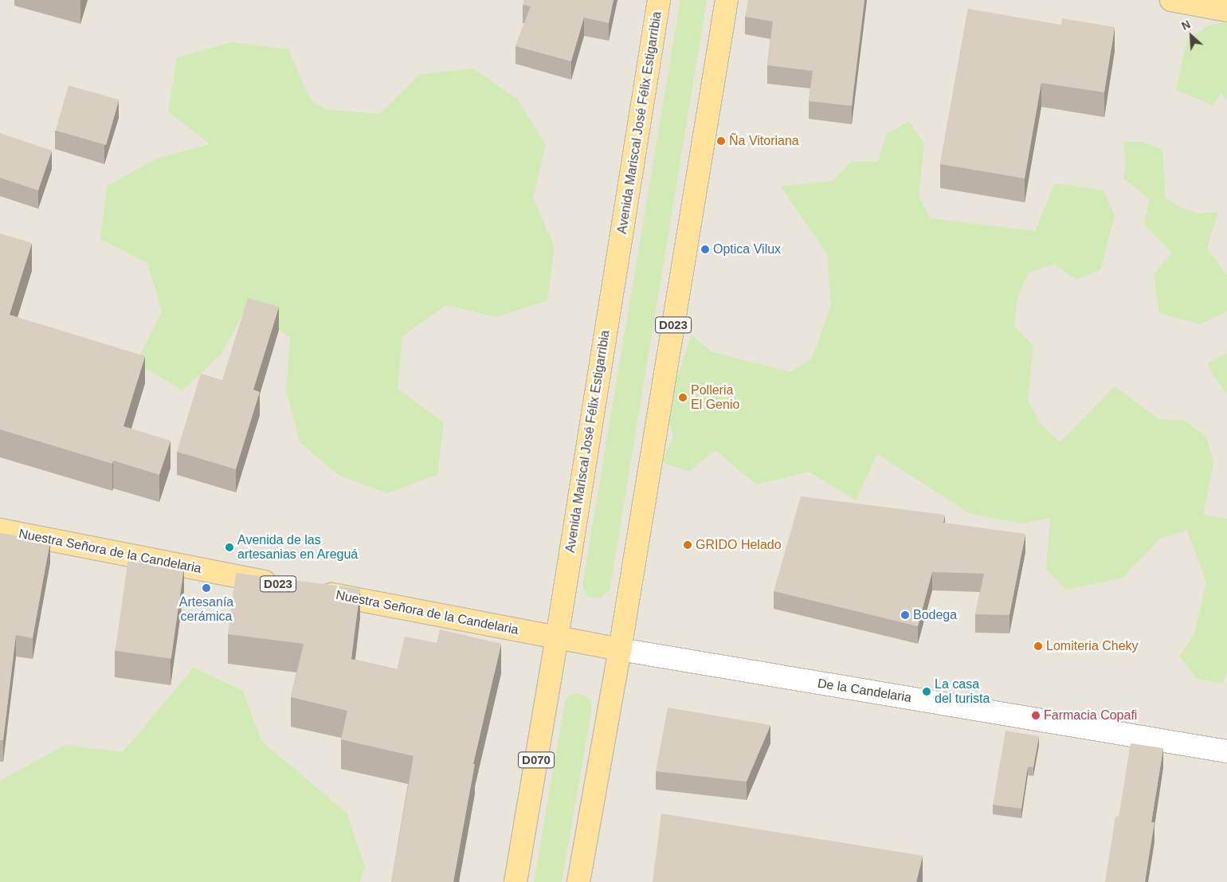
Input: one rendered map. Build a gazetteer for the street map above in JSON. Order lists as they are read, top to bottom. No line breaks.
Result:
{"streets":{"main road":["Avenida Mariscal José Félix Estigarribia","D023","Nuestra Señora de la Candelaria","D070"],"street":["De la Candelaria"]},"crossings":[["Avenida Mariscal José Félix Estigarribia","Nuestra Señora de la Candelaria"],["D023","Nuestra Señora de la Candelaria"],["D023","De la Candelaria"],["Nuestra Señora de la Candelaria","De la Candelaria"]],"places":["Ña Vitoriana","Optica Vilux","Polleria El Genio","GRIDO Helado","Avenida de las artesanias en Areguá","Artesanía cerámica","Bodega","Lomiteria Cheky","La casa del turista","Farmacia Copafi"],"north":"top left"}
